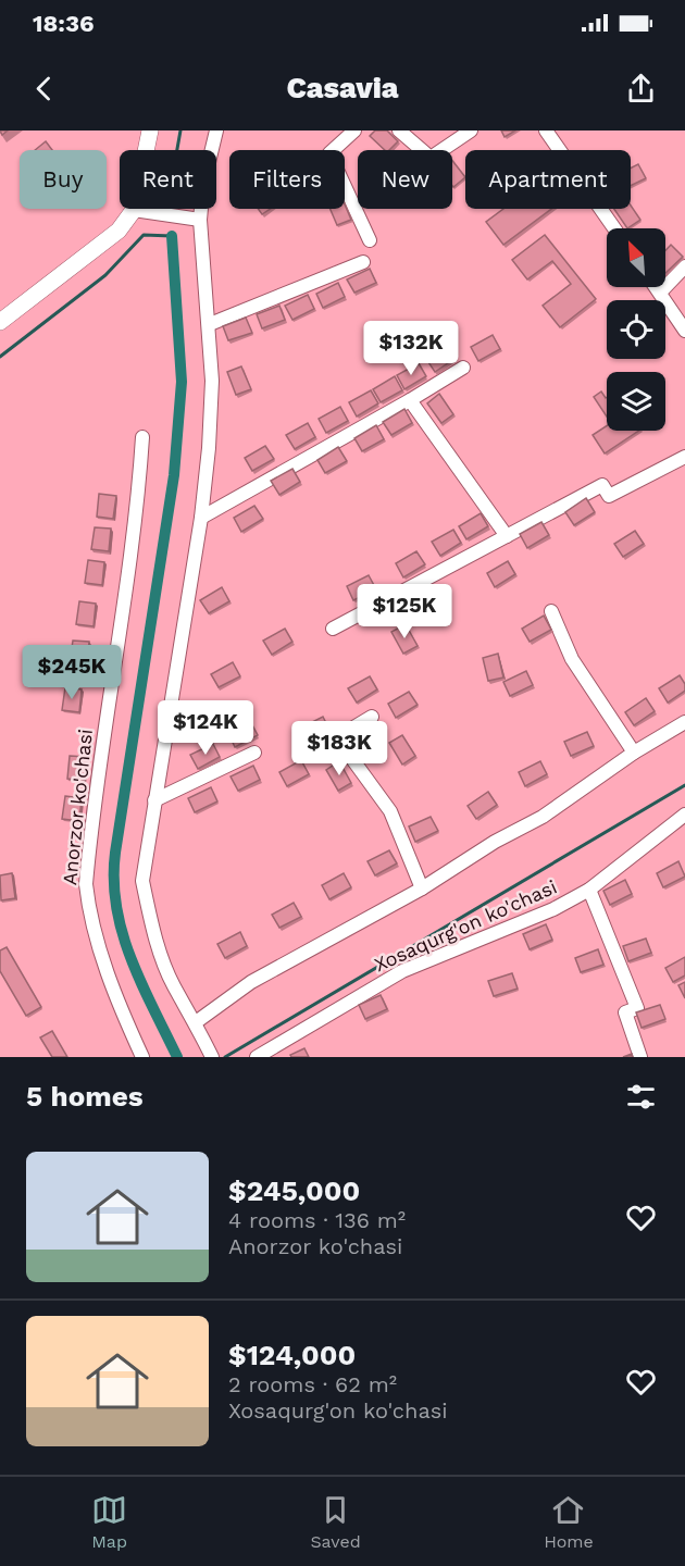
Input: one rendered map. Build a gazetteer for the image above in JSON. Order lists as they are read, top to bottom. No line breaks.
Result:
{"streets":{"street":["Anorzor ko'chasi","Xosaqurg'on ko'chasi"]},"north":"top left","page":{"status":"18:36","header":"Casavia","chip":["Buy","Rent","Filters","New","Apartment"],"price":["$132K","$125K","$245K","$124K","$183K"],"heading":"5 homes","list":[{"name":"$245,000","note":"4 rooms · 136 m² · Anorzor ko'chasi"},{"name":"$124,000","note":"2 rooms · 62 m² · Xosaqurg'on ko'chasi"}],"tabs":["Map","Saved","Home"]}}
